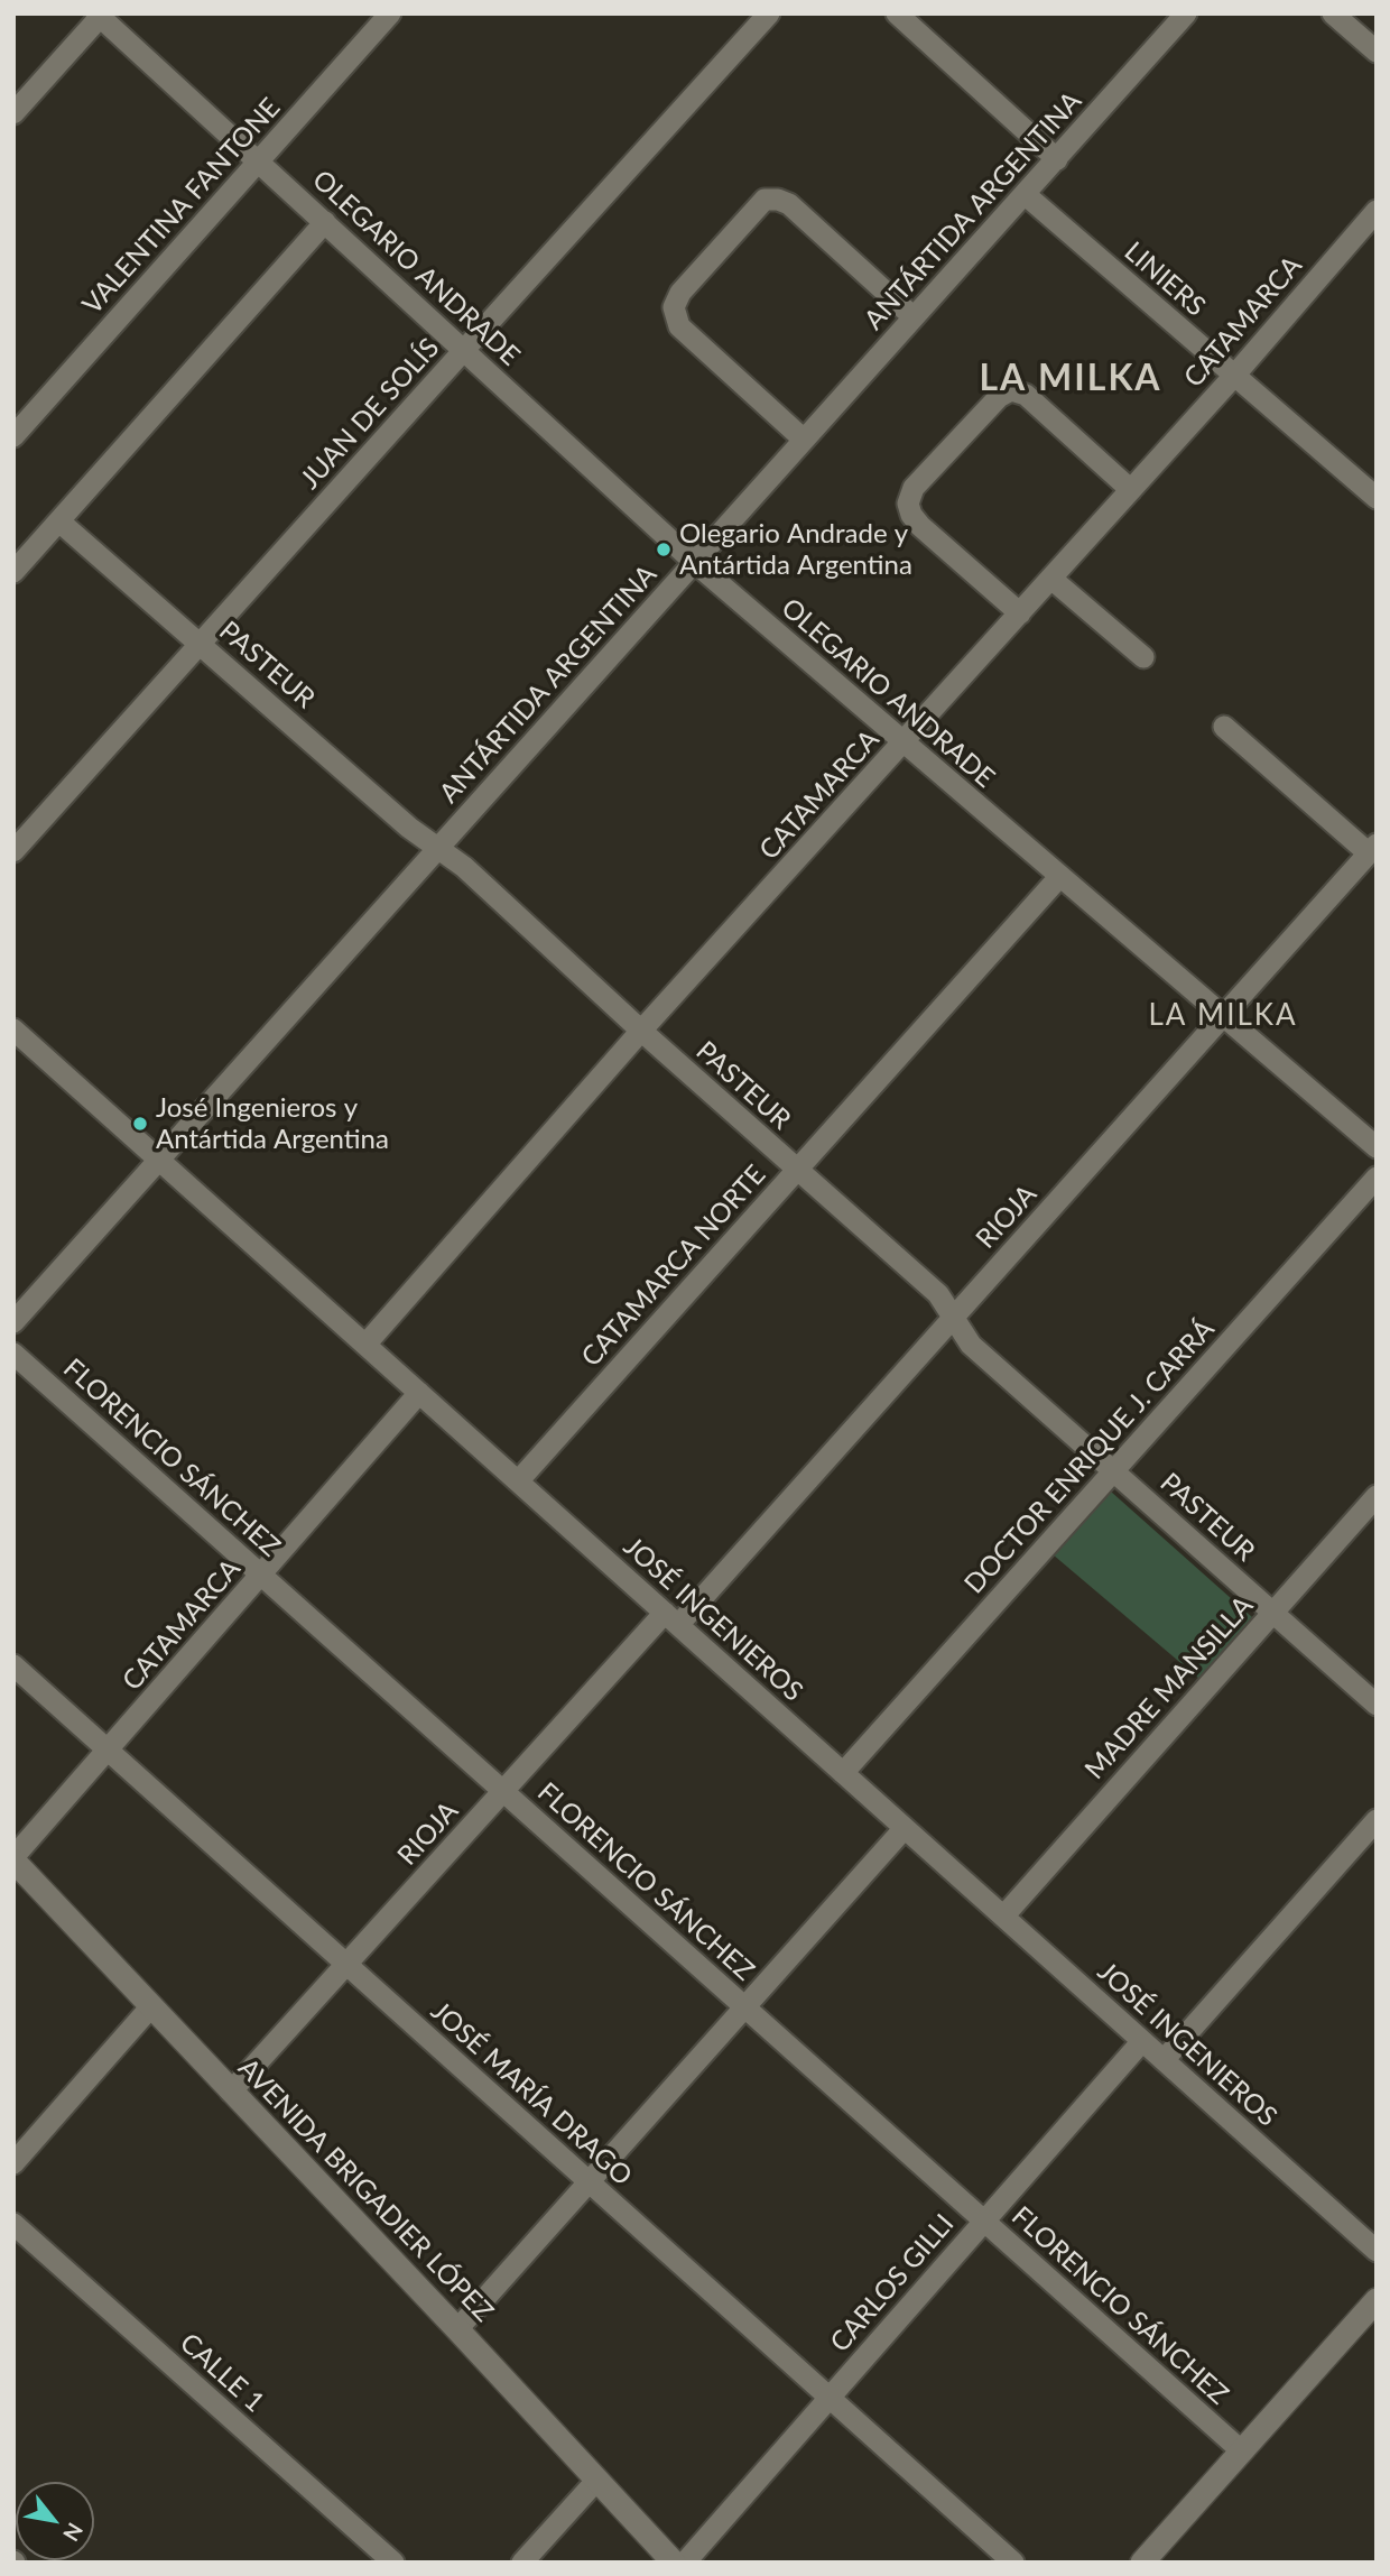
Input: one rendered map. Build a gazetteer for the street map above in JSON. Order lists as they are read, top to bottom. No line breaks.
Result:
{"streets":{"street":["VALENTINA FANTONE","ANTÁRTIDA ARGENTINA","OLEGARIO ANDRADE","LINIERS","CATAMARCA","JUAN DE SOLÍS","PASTEUR","RIOJA","CATAMARCA NORTE","DOCTOR ENRIQUE J. CARRÁ","FLORENCIO SÁNCHEZ","JOSÉ INGENIEROS","MADRE MANSILLA","JOSÉ MARÍA DRAGO","AVENIDA BRIGADIER LÓPEZ","CARLOS GILLI","CALLE 1"]},"crossings":[["VALENTINA FANTONE","OLEGARIO ANDRADE"],["ANTÁRTIDA ARGENTINA","OLEGARIO ANDRADE"],["ANTÁRTIDA ARGENTINA","LINIERS"],["ANTÁRTIDA ARGENTINA","PASTEUR"],["ANTÁRTIDA ARGENTINA","JOSÉ INGENIEROS"],["OLEGARIO ANDRADE","CATAMARCA"],["OLEGARIO ANDRADE","JUAN DE SOLÍS"],["OLEGARIO ANDRADE","RIOJA"],["OLEGARIO ANDRADE","CATAMARCA NORTE"],["LINIERS","CATAMARCA"],["CATAMARCA","PASTEUR"],["CATAMARCA","FLORENCIO SÁNCHEZ"],["CATAMARCA","JOSÉ INGENIEROS"],["CATAMARCA","JOSÉ MARÍA DRAGO"],["CATAMARCA","AVENIDA BRIGADIER LÓPEZ"],["JUAN DE SOLÍS","PASTEUR"],["PASTEUR","RIOJA"],["PASTEUR","CATAMARCA NORTE"],["PASTEUR","DOCTOR ENRIQUE J. CARRÁ"],["PASTEUR","MADRE MANSILLA"],["RIOJA","FLORENCIO SÁNCHEZ"],["RIOJA","JOSÉ INGENIEROS"],["RIOJA","JOSÉ MARÍA DRAGO"],["RIOJA","AVENIDA BRIGADIER LÓPEZ"],["CATAMARCA NORTE","JOSÉ INGENIEROS"],["DOCTOR ENRIQUE J. CARRÁ","JOSÉ INGENIEROS"],["FLORENCIO SÁNCHEZ","CARLOS GILLI"],["JOSÉ INGENIEROS","MADRE MANSILLA"],["JOSÉ INGENIEROS","CARLOS GILLI"],["JOSÉ MARÍA DRAGO","CARLOS GILLI"]],"districts":["LA MILKA","LA MILKA"],"places":["Olegario Andrade y Antártida Argentina","José Ingenieros y Antártida Argentina"],"north":"bottom right"}
